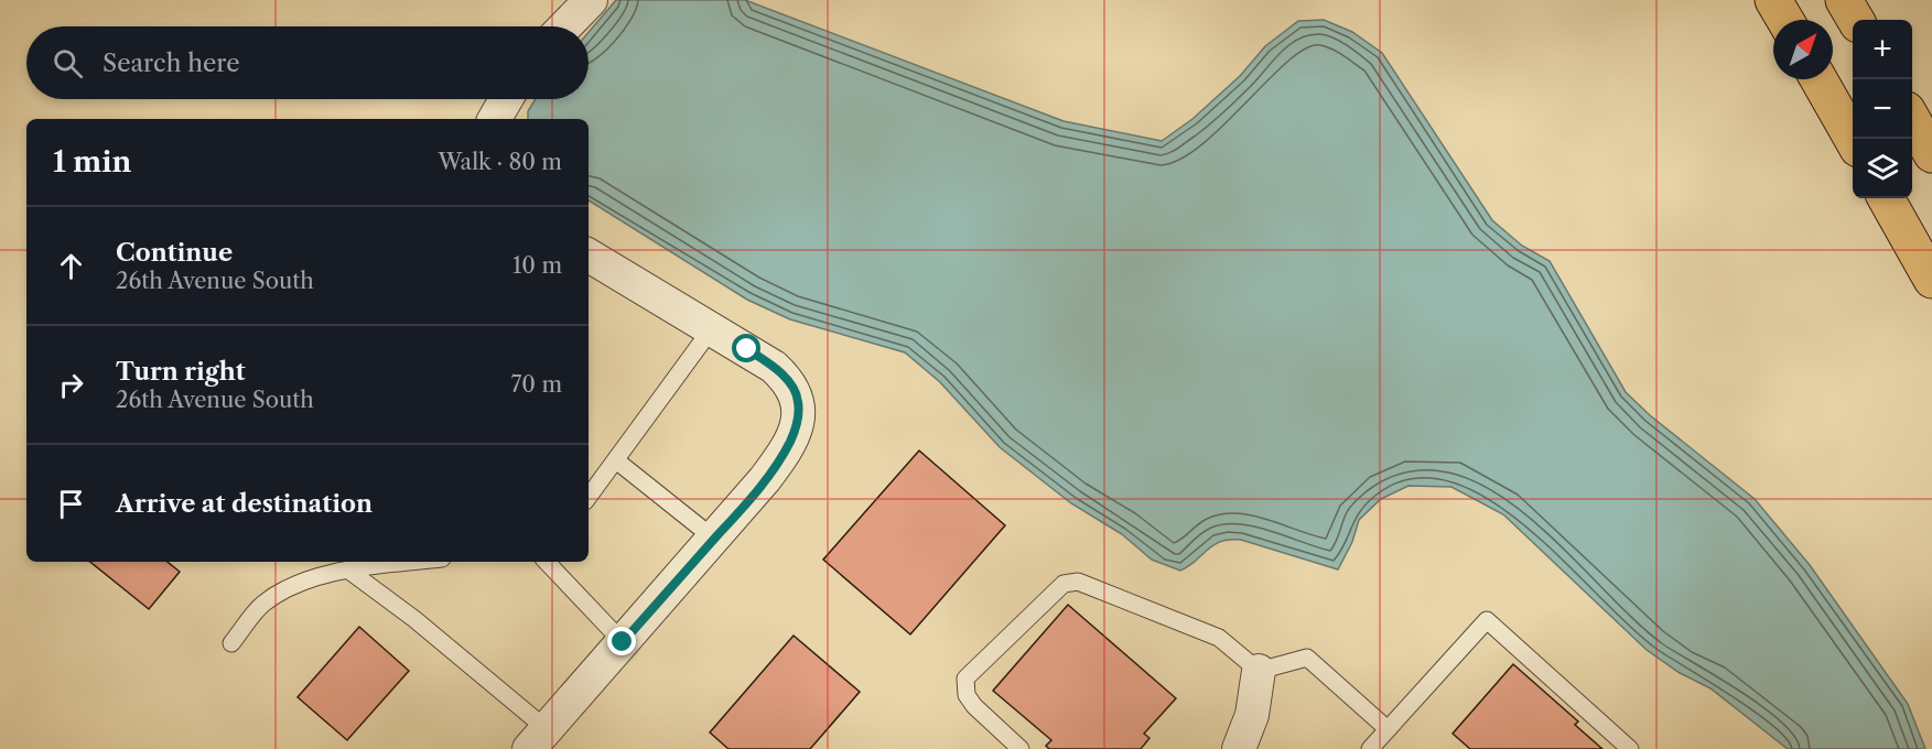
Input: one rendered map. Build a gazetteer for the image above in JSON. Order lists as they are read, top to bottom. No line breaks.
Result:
{"north":"top right","page":{"map_buttons":["+","−"],"search":"Search here","heading":["1 min","Walk · 80 m"],"list":[["Continue","26th Avenue South","10 m"],["Turn right","26th Avenue South","70 m"],"Arrive at destination"]}}
